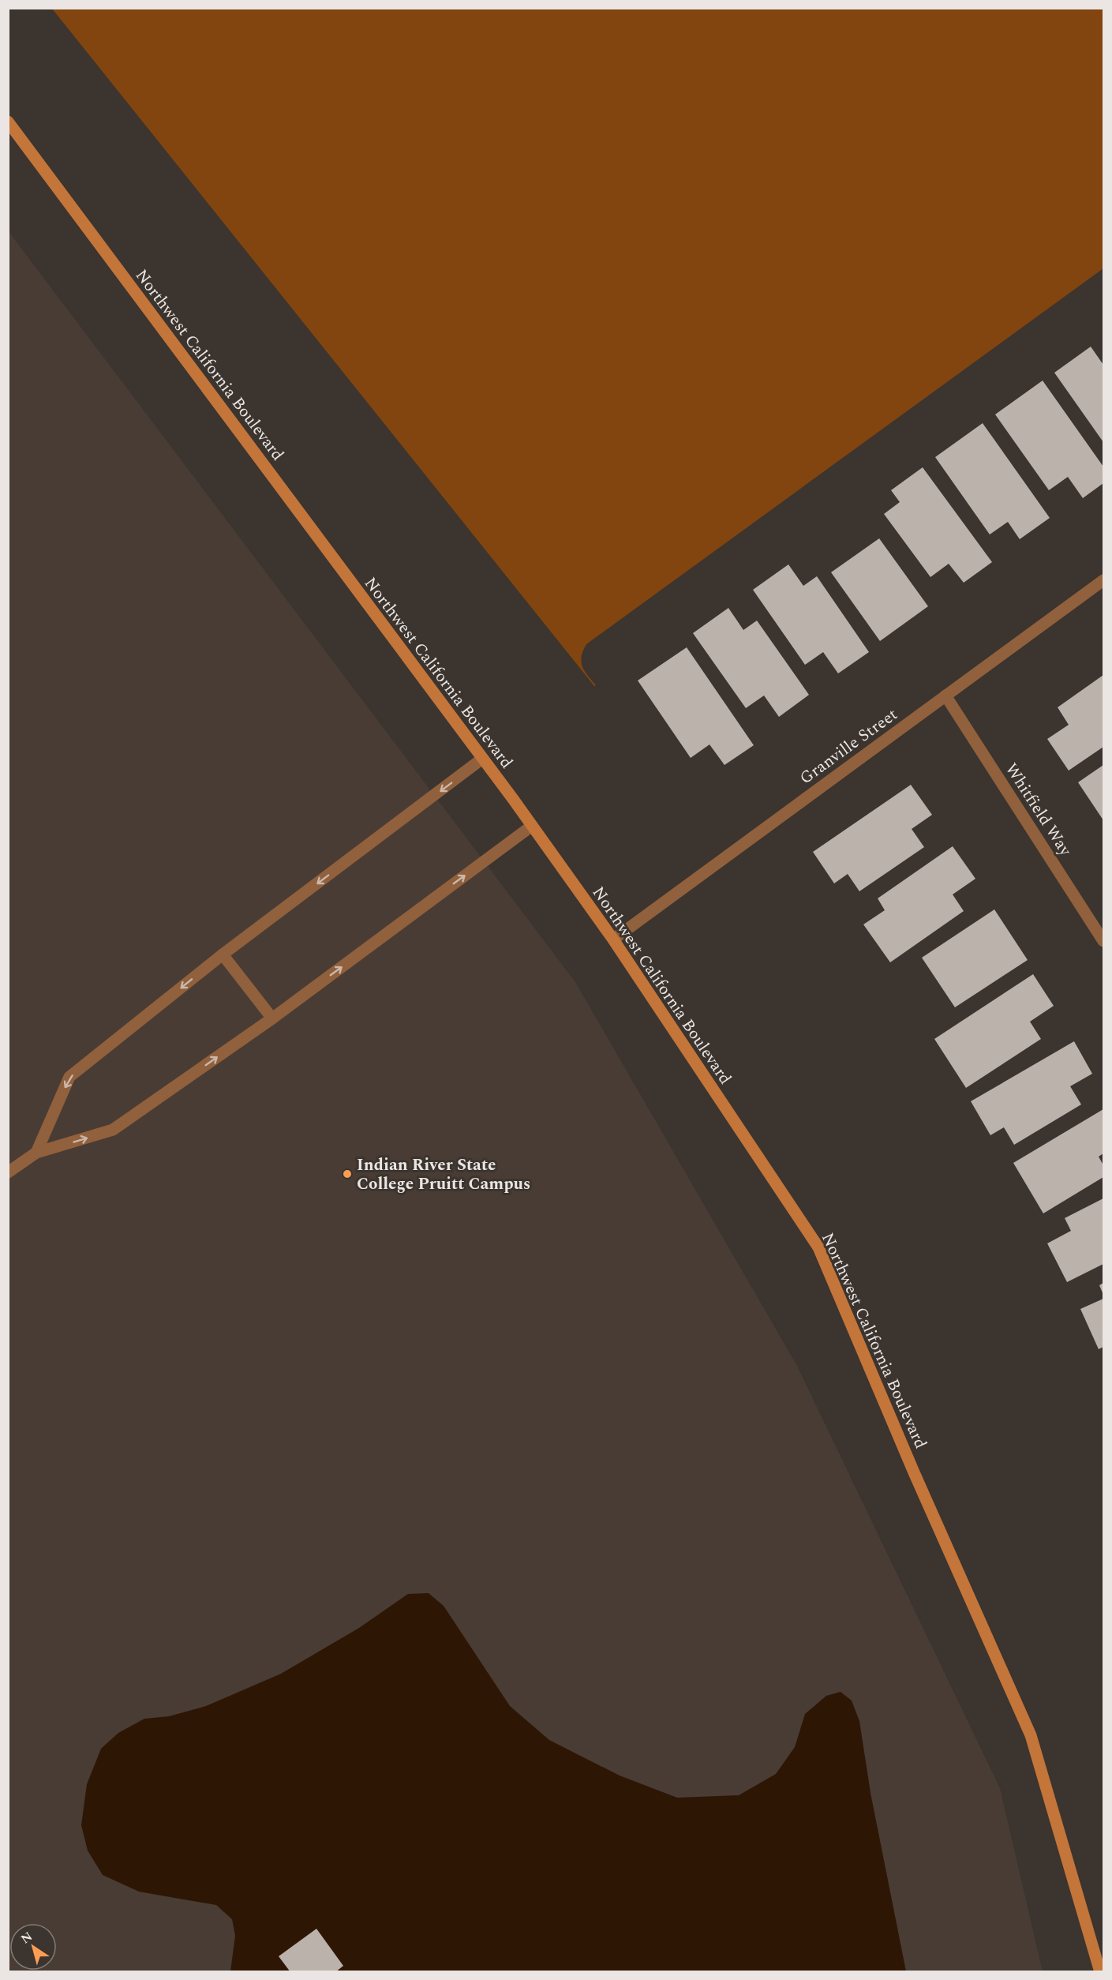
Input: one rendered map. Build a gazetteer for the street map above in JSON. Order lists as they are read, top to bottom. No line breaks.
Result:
{"streets":{"street":["Northwest California Boulevard","Granville Street","Whitfield Way"]},"crossings":[["Northwest California Boulevard","Granville Street"],["Granville Street","Whitfield Way"]],"places":["Indian River State College Pruitt Campus"],"north":"top left"}
